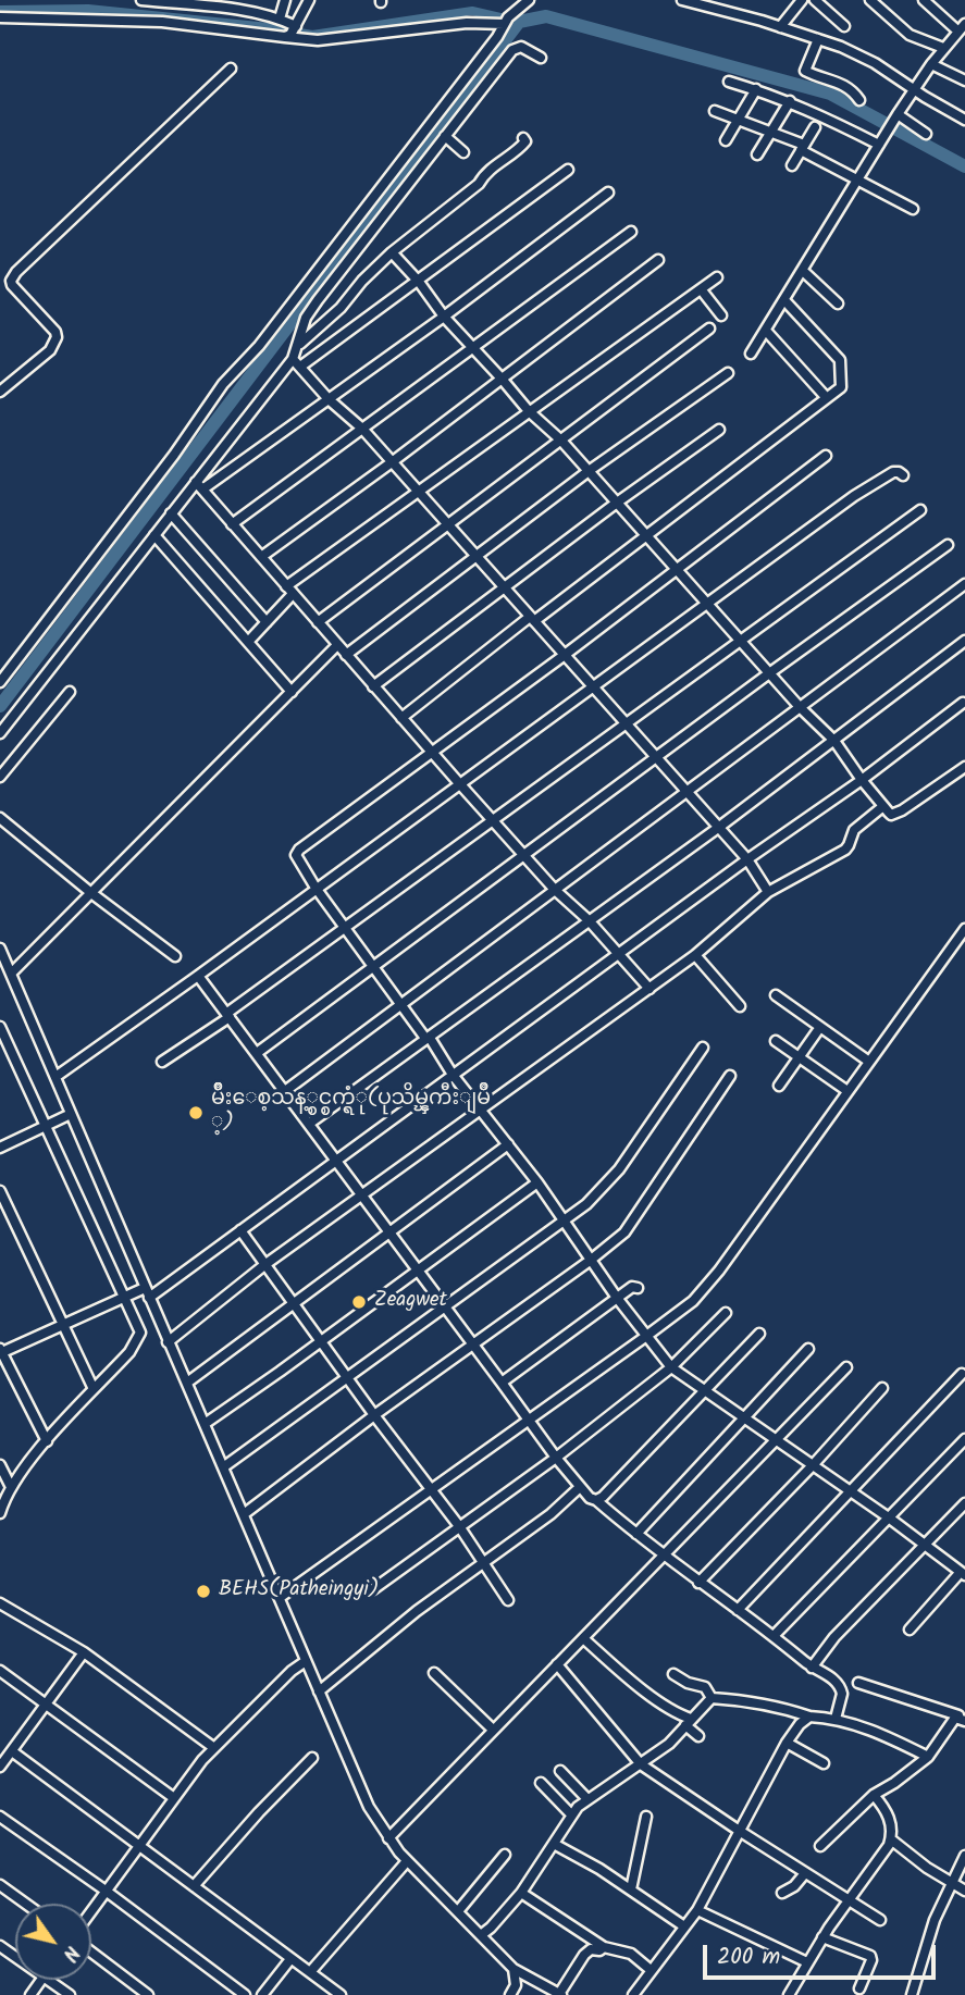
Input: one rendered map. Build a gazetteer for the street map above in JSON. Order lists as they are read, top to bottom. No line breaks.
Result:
{"places":["မ်ိဳးေစ့သန့္စင္စက္ရံု(ပုသိမ္ၾကီးျမိဳ ့)","Zeagwet","BEHS(Patheingyi)"],"scale_bar":"200 m","north":"bottom right"}
